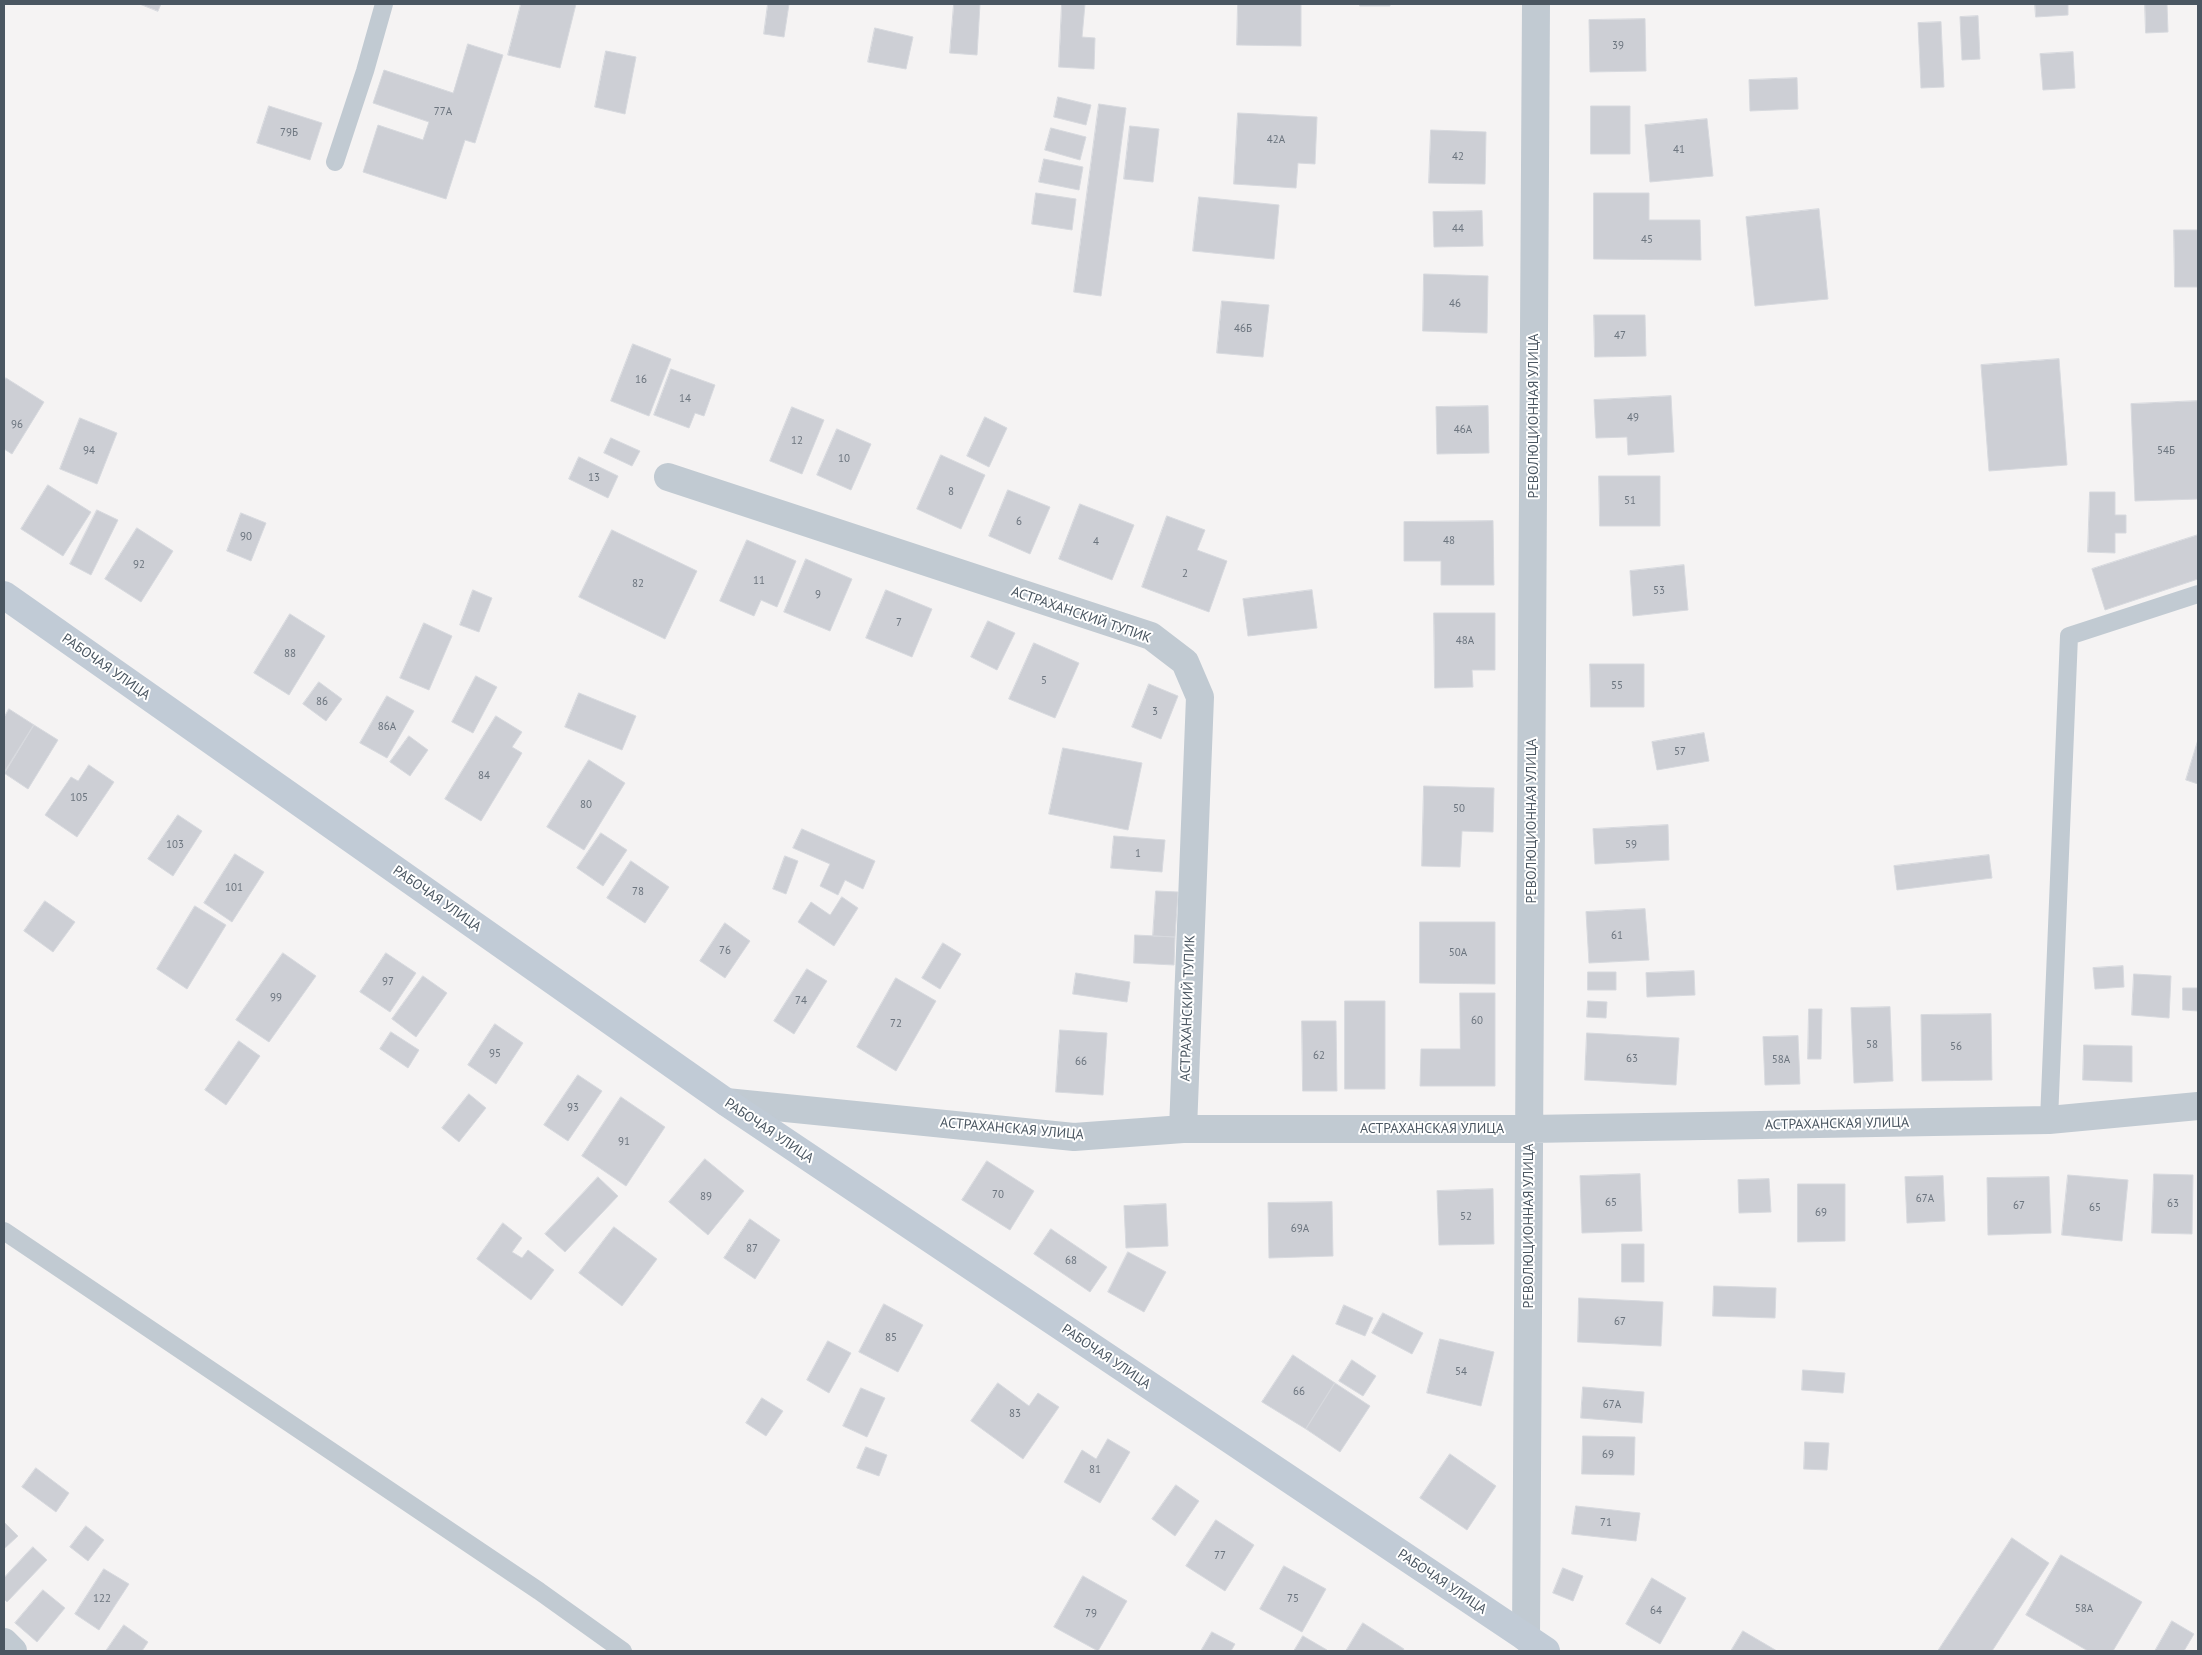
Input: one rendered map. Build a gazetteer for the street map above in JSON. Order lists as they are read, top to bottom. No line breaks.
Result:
{"streets":{"street":["РЕВОЛЮЦИОННАЯ УЛИЦА","АСТРАХАНСКИЙ ТУПИК","РАБОЧАЯ УЛИЦА","АСТРАХАНСКАЯ УЛИЦА"]},"crossings":[["РЕВОЛЮЦИОННАЯ УЛИЦА","РАБОЧАЯ УЛИЦА"],["РЕВОЛЮЦИОННАЯ УЛИЦА","АСТРАХАНСКАЯ УЛИЦА"],["АСТРАХАНСКИЙ ТУПИК","АСТРАХАНСКАЯ УЛИЦА"],["РАБОЧАЯ УЛИЦА","АСТРАХАНСКАЯ УЛИЦА"]],"house_numbers":["39","77А","79Б","42А","41","42","44","45","46","46Б","47","16","14","49","96","46А","12","94","54Б","10","13","8","51","6","90","48","4","92","2","11","82","53","9","7","48А","88","5","55","86","3","86А","57","84","105","80","50","103","59","1","101","78","61","76","50А","97","99","74","60","72","58","56","95","62","63","58А","66","93","91","70","89","67А","65","63","67","65","69","52","69А","87","68","67","85","54","66","67А","83","69","81","71","77","122","75","58А","64","79"]}
